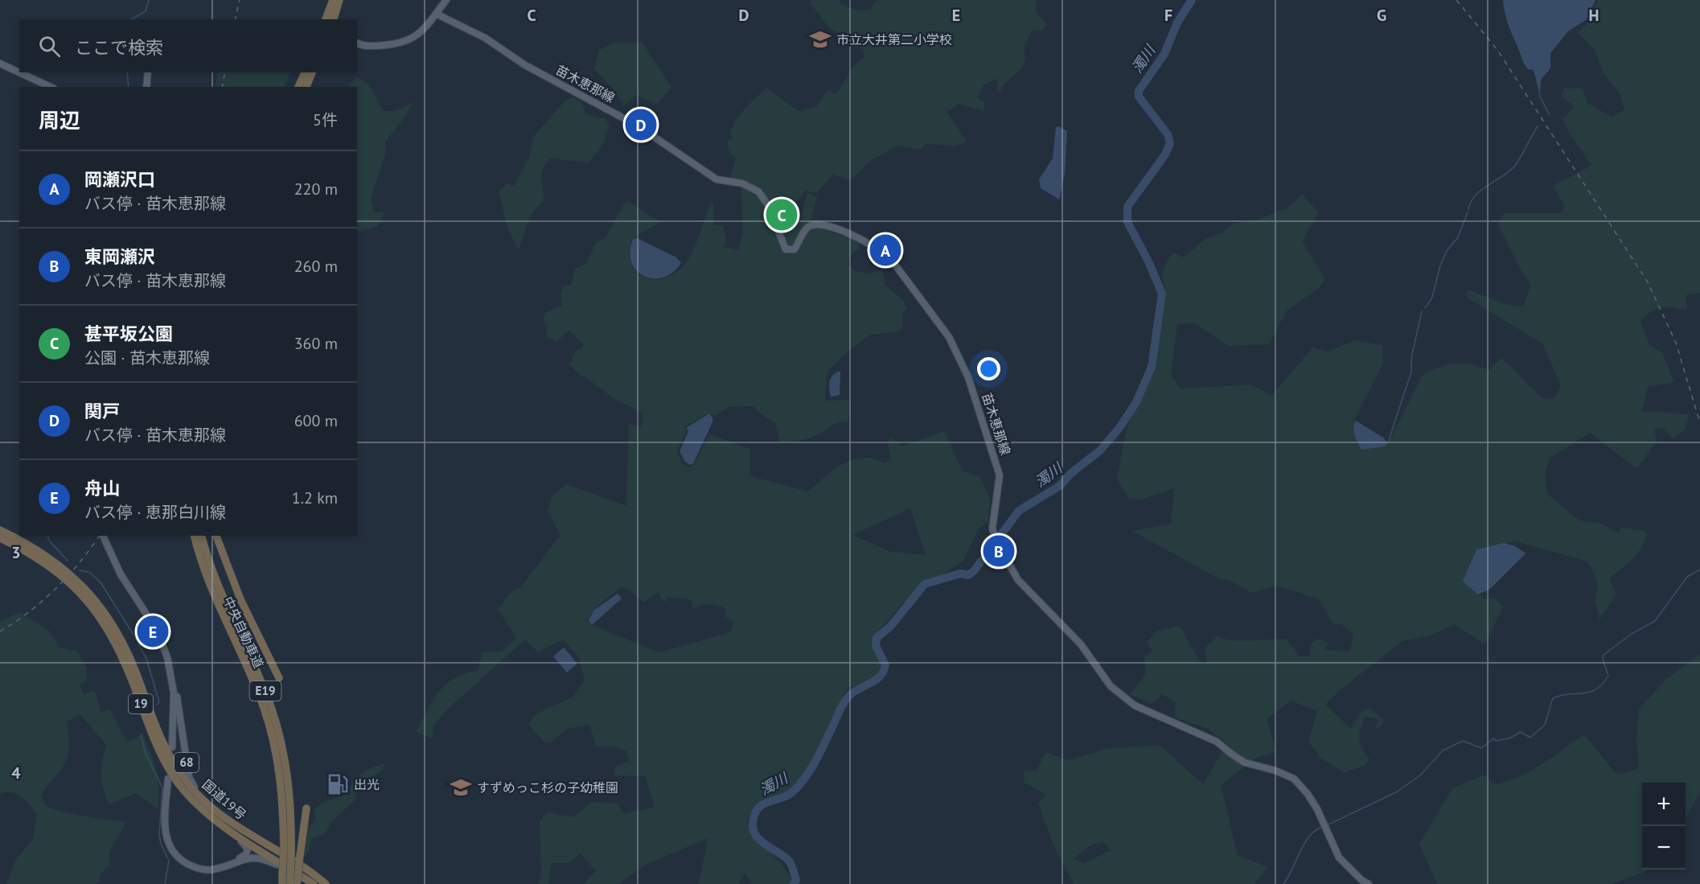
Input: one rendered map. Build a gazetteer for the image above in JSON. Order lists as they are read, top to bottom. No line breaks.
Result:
{"streets":{"highway":["中央自動車道","E19","19","国道19号"],"main road":["苗木恵那線","68"]},"crossings":[["中央自動車道","68"],["中央自動車道","国道19号"],["68","国道19号"]],"water":["濁川"],"places":{"school or university":["市立大井第二小学校","すずめっこ杉の子幼稚園"],"fuel station":["出光"]},"page":{"search":"ここで検索","heading":["周辺","5件"],"pins":["D","C","A","B","E"],"list":[{"mark":"A","name":"岡瀬沢口","note":"バス停 · 苗木恵那線","value":"220 m"},{"mark":"B","name":"東岡瀬沢","note":"バス停 · 苗木恵那線","value":"260 m"},{"mark":"C","name":"甚平坂公園","note":"公園 · 苗木恵那線","value":"360 m"},{"mark":"D","name":"関戸","note":"バス停 · 苗木恵那線","value":"600 m"},{"mark":"E","name":"舟山","note":"バス停 · 恵那白川線","value":"1.2 km"}],"map_buttons":["+","−"]},"grid":{"columns":["C","D","E","F","G","H"],"rows":["3","4"]}}
